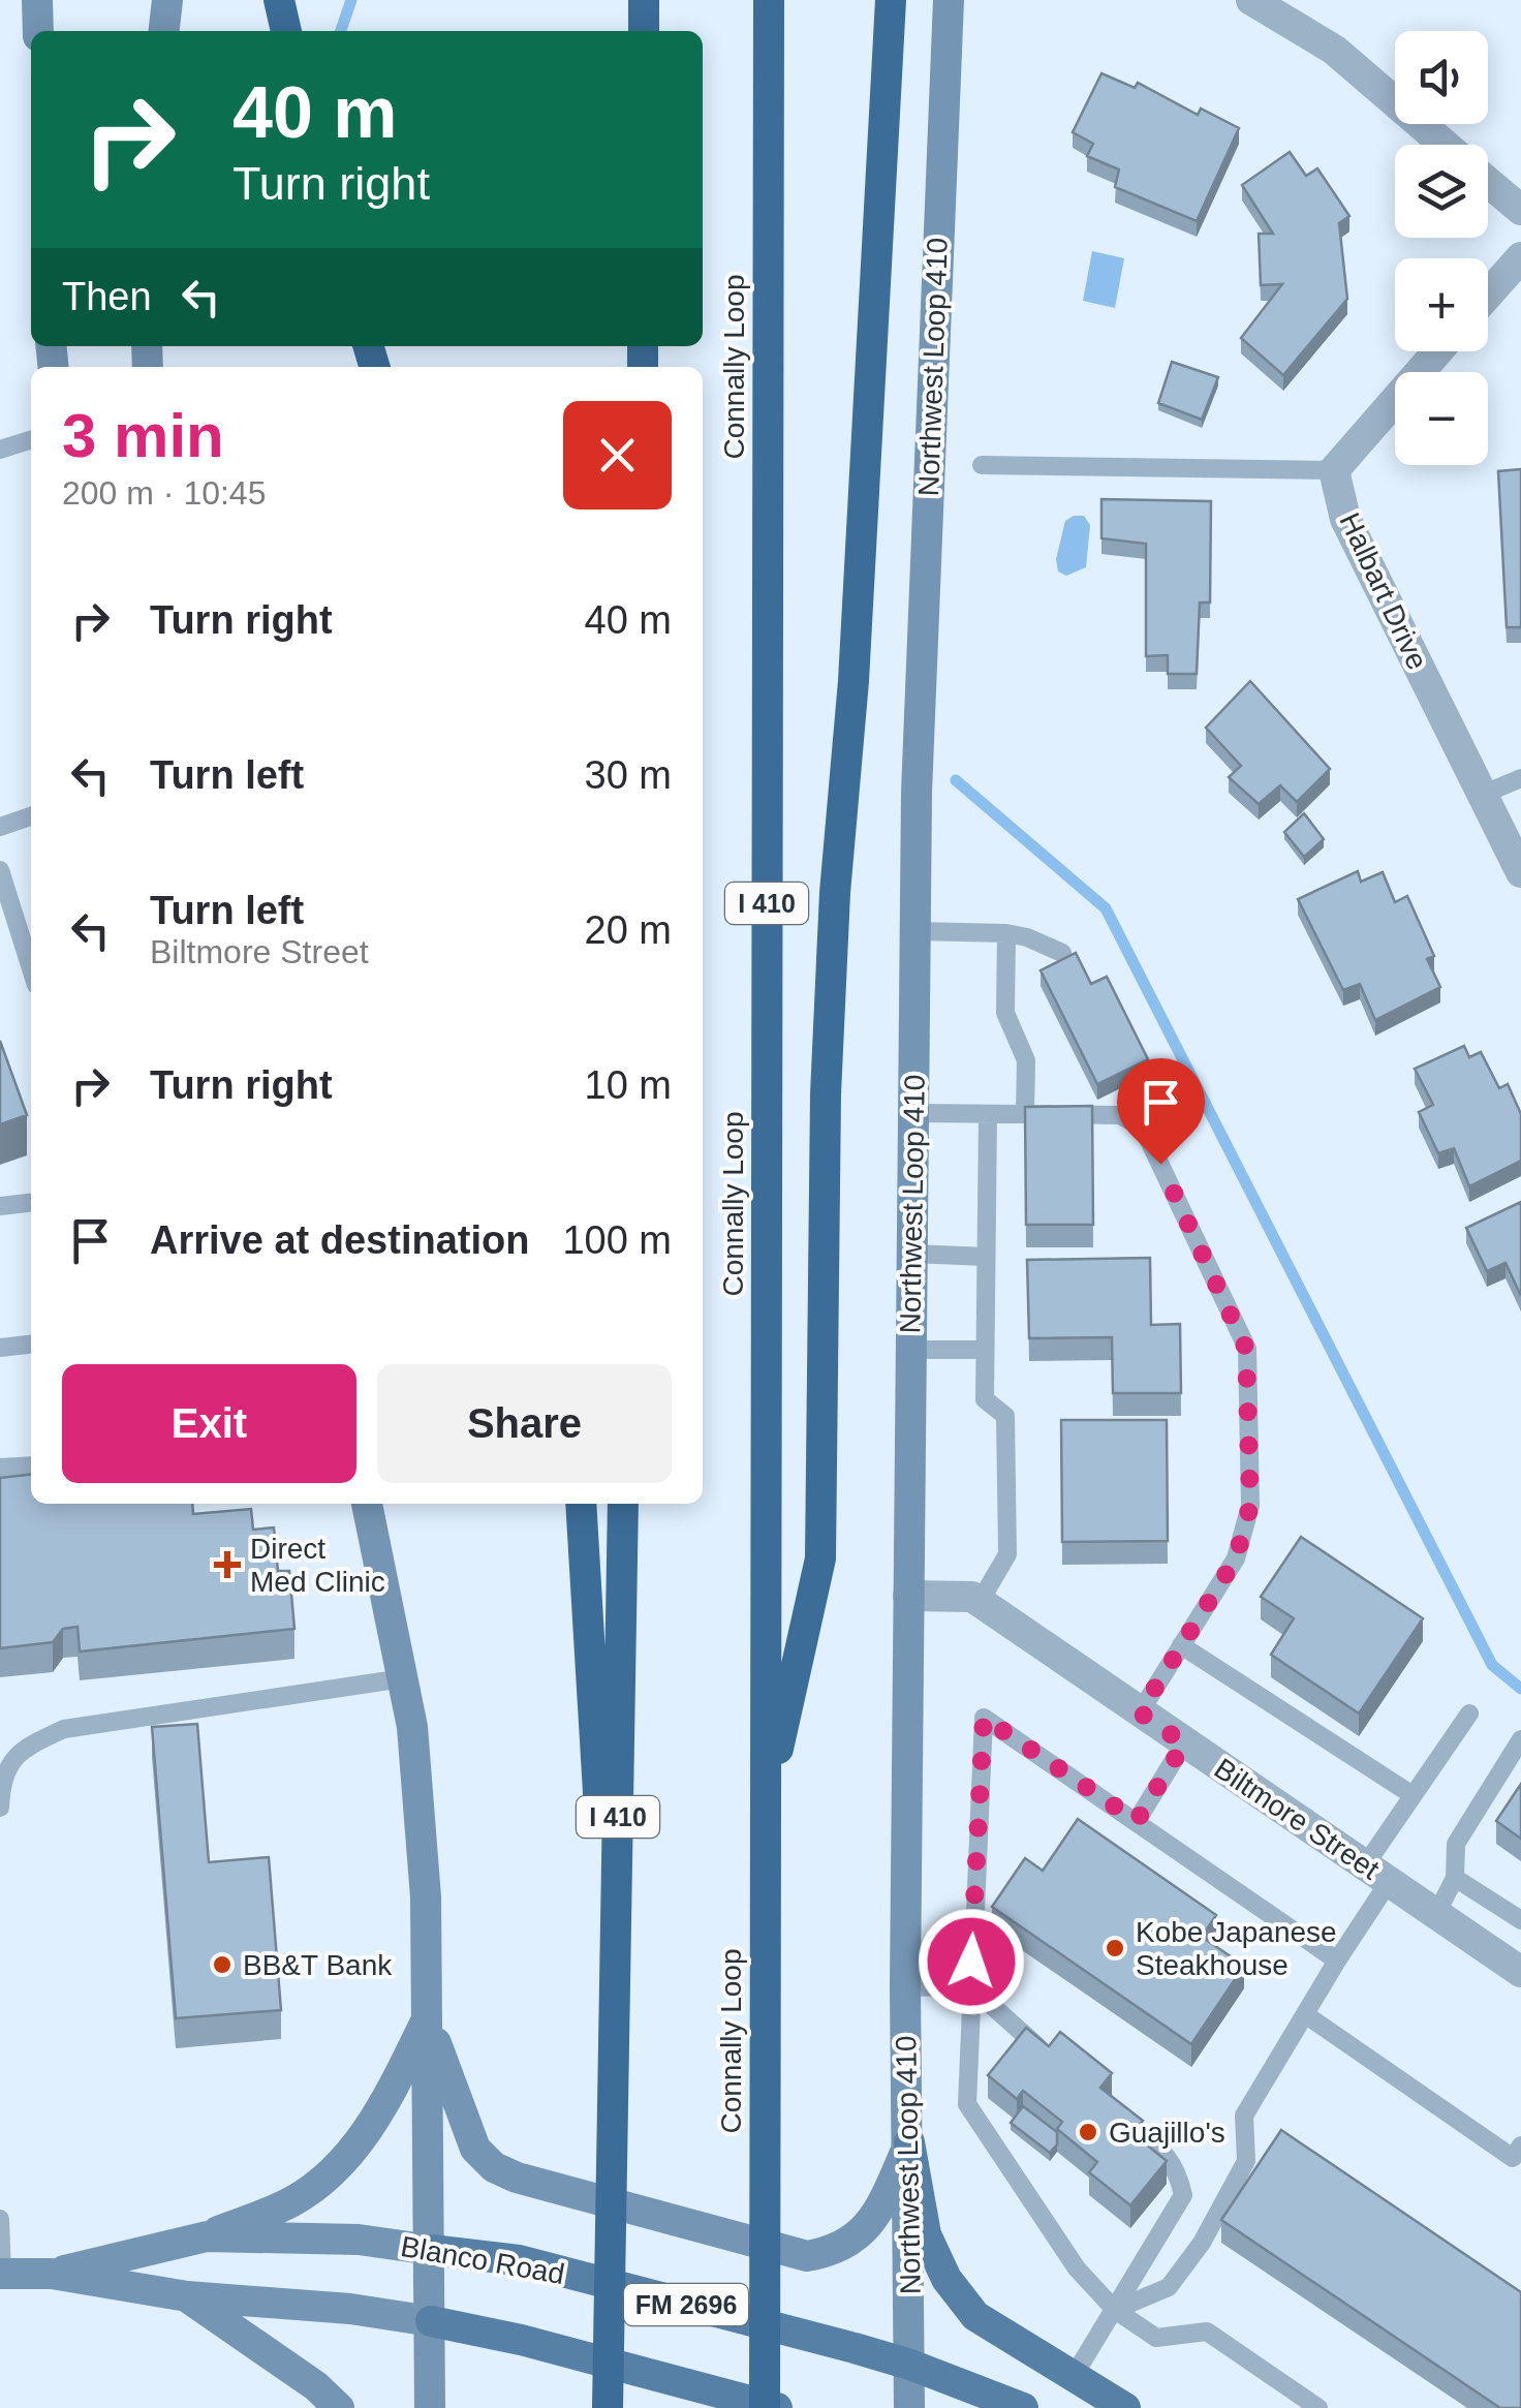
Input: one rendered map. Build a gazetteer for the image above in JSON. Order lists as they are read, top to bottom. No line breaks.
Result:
{"streets":{"highway":["Connally Loop","I 410"],"main road":["Northwest Loop 410","Blanco Road","FM 2696"],"street":["Halbart Drive","Biltmore Street"]},"crossings":[["Northwest Loop 410","Biltmore Street"],["Northwest Loop 410","Blanco Road"]],"places":{"health":["Direct Med Clinic"],"other":["Kobe Japanese Steakhouse","BB&T Bank","Guajillo's"]},"page":{"map_buttons":["+","−"],"turn":["40 m","Turn right"],"then":"Then","heading":["3 min","200 m · 10:45"],"list":[{"name":"Turn right","value":"40 m"},{"name":"Turn left","value":"30 m"},{"name":"Turn left","note":"Biltmore Street","value":"20 m"},{"name":"Turn right","value":"10 m"},{"name":"Arrive at destination","value":"100 m"}],"buttons":["Exit","Share"]}}
